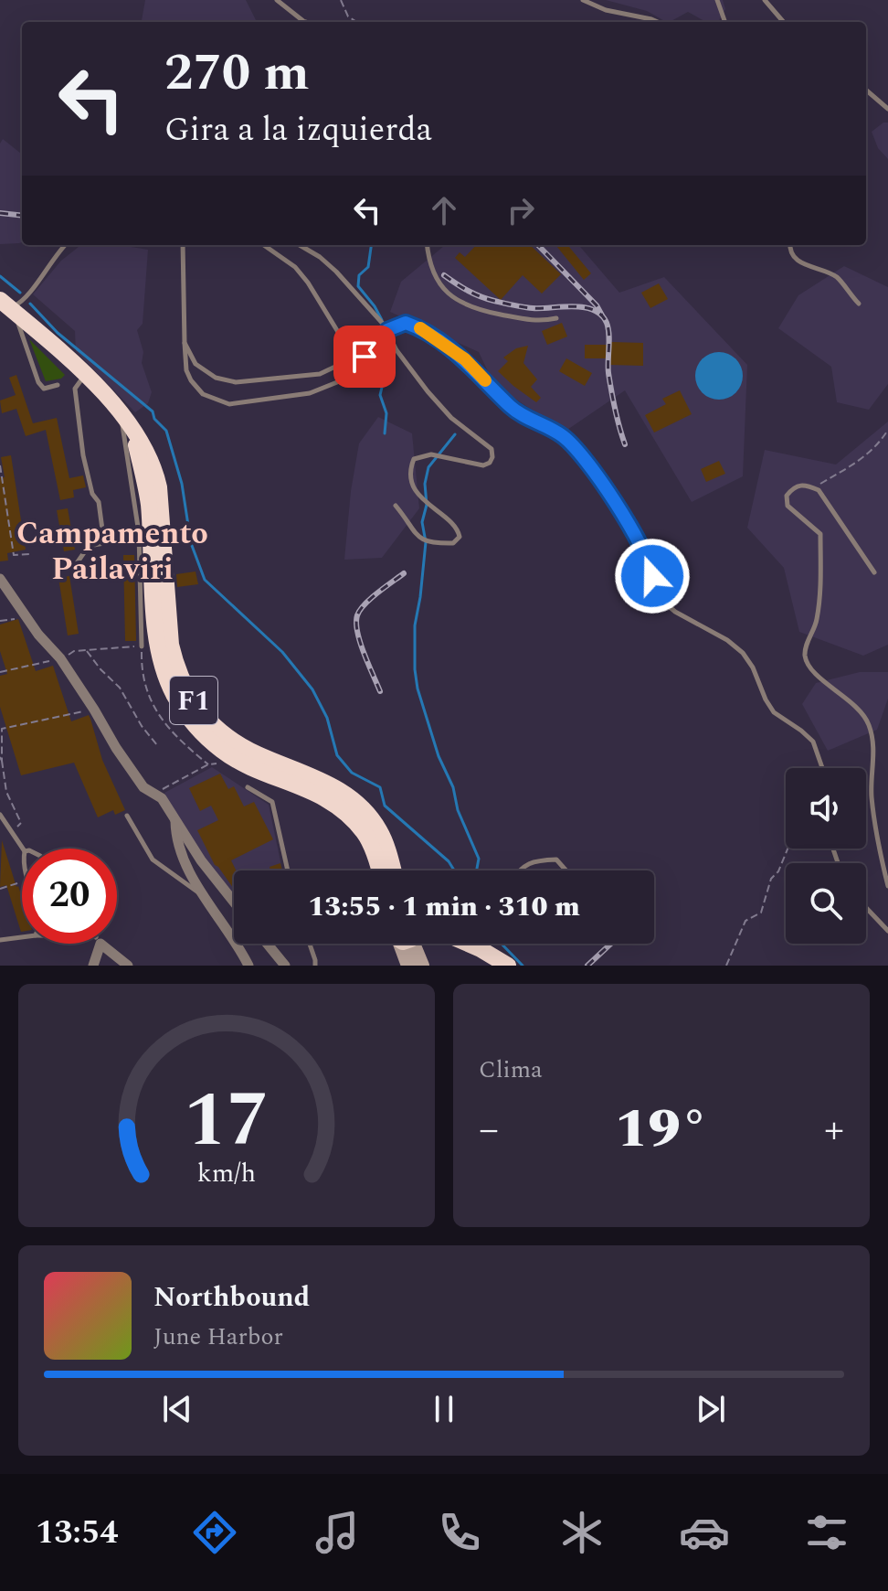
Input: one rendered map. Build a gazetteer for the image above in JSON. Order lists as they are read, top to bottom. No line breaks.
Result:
{"streets":{"highway":["F1"]},"districts":["Campamento Pailaviri"],"page":{"turn":["270 m","Gira a la izquierda"],"limit":"20","trip":"13:55 · 1 min · 310 m","tile":"Clima","heat":["−","19°","+"],"song":["Northbound","June Harbor"],"tabs":"13:54","gauge":["17","km/h"]}}
